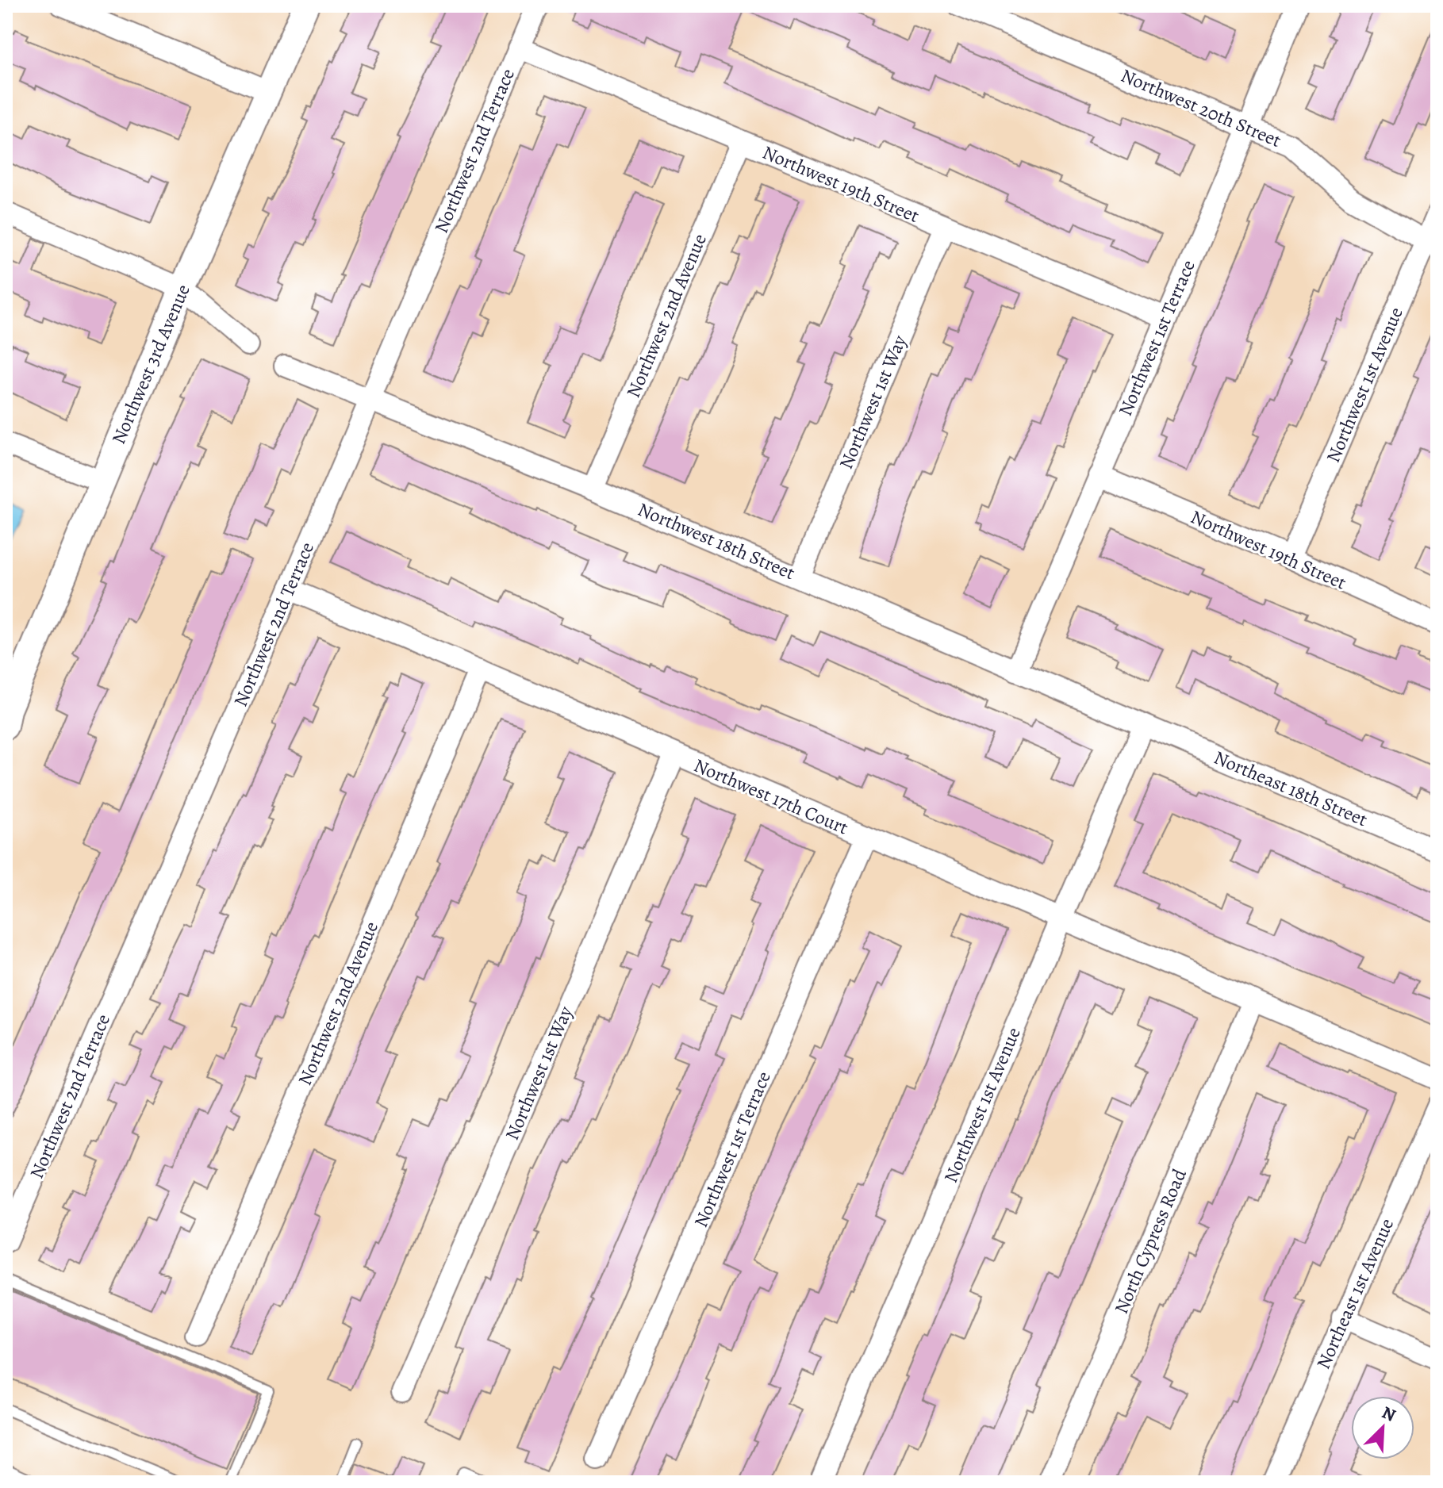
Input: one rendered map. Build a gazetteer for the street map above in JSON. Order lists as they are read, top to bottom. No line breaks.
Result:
{"streets":{"street":["Northwest 20th Street","Northwest 2nd Terrace","Northwest 19th Street","Northwest 2nd Avenue","Northwest 1st Terrace","Northwest 3rd Avenue","Northwest 1st Avenue","Northwest 1st Way","Northwest 18th Street","Northeast 18th Street","Northwest 17th Court","North Cypress Road","Northeast 1st Avenue"]},"crossings":[["Northwest 20th Street","Northwest 1st Terrace"],["Northwest 20th Street","Northwest 1st Avenue"],["Northwest 2nd Terrace","Northwest 19th Street"],["Northwest 2nd Terrace","Northwest 18th Street"],["Northwest 2nd Terrace","Northwest 17th Court"],["Northwest 19th Street","Northwest 2nd Avenue"],["Northwest 19th Street","Northwest 1st Terrace"],["Northwest 19th Street","Northwest 1st Avenue"],["Northwest 19th Street","Northwest 1st Way"],["Northwest 2nd Avenue","Northwest 18th Street"],["Northwest 2nd Avenue","Northwest 17th Court"],["Northwest 1st Terrace","Northwest 18th Street"],["Northwest 1st Terrace","Northwest 17th Court"],["Northwest 1st Avenue","Northwest 18th Street"],["Northwest 1st Avenue","Northeast 18th Street"],["Northwest 1st Avenue","Northwest 17th Court"],["Northwest 1st Way","Northwest 18th Street"],["Northwest 1st Way","Northwest 17th Court"],["Northwest 18th Street","Northeast 18th Street"],["Northwest 17th Court","North Cypress Road"]],"north":"top right"}
